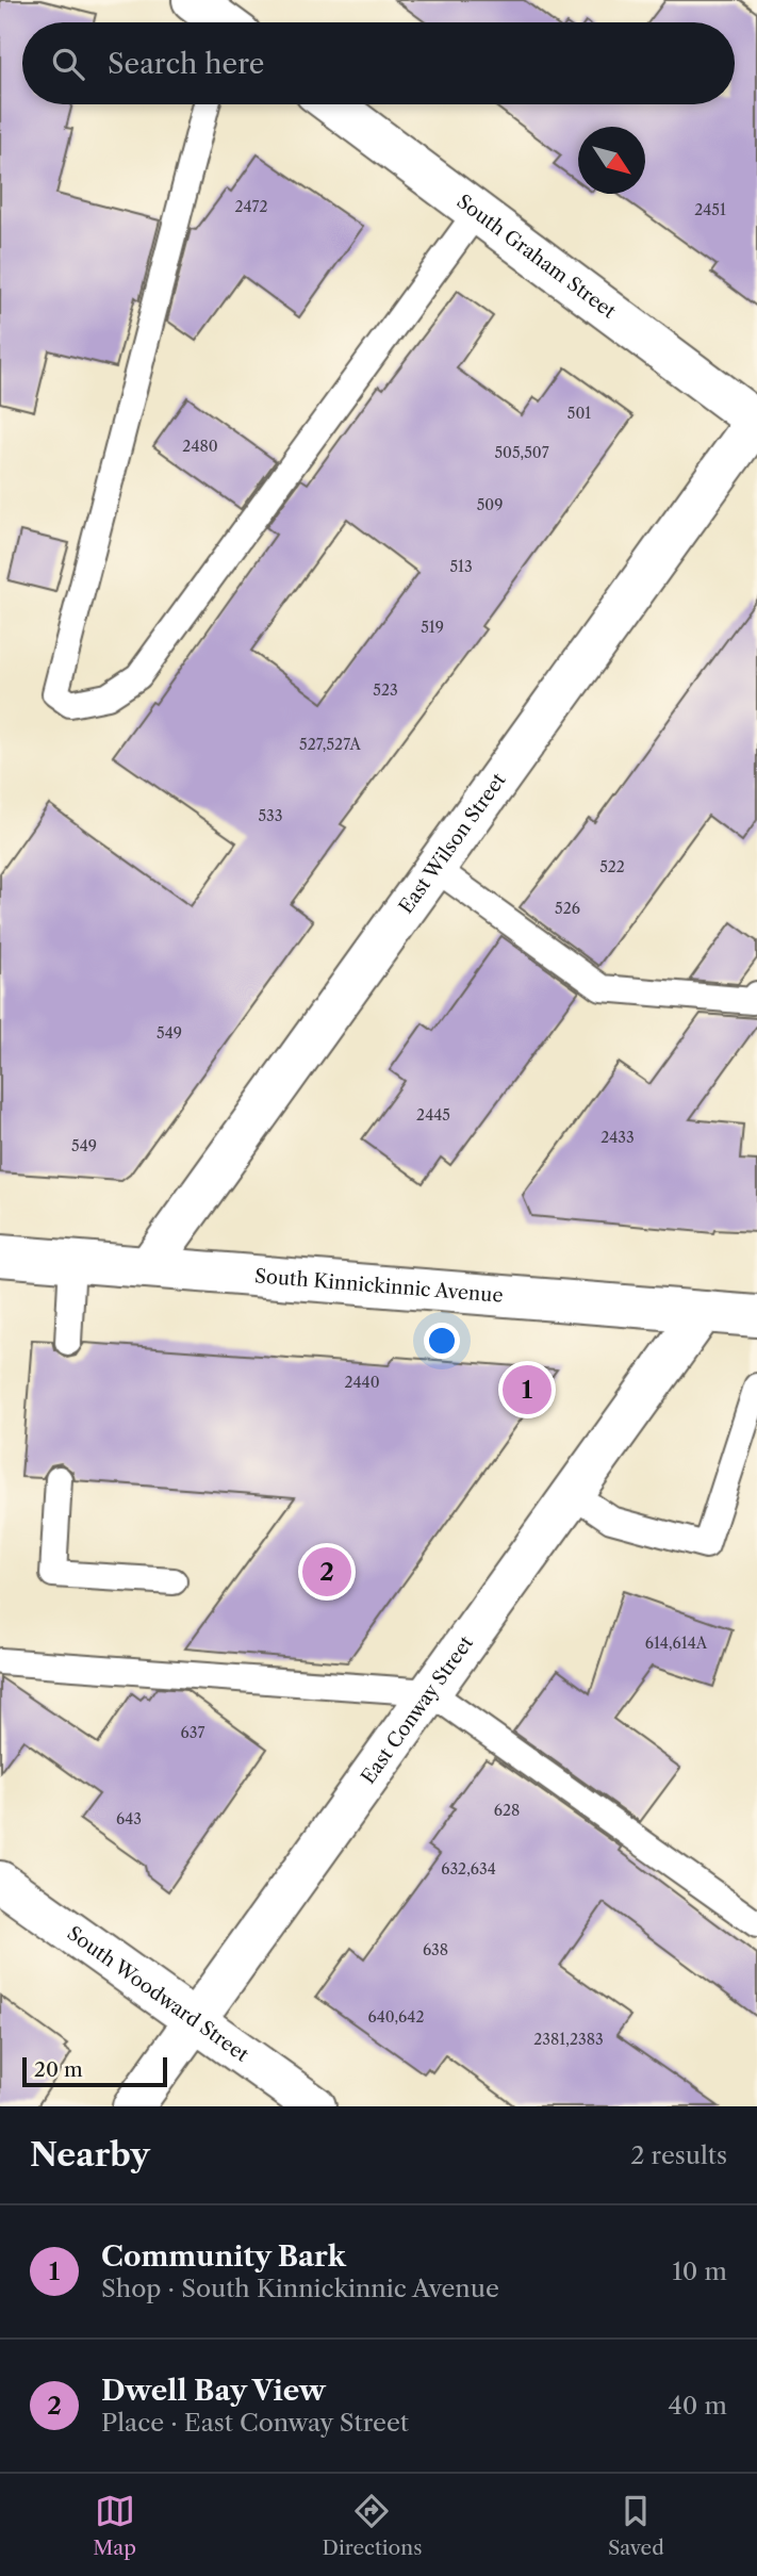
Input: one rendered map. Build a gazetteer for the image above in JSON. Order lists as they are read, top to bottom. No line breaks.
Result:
{"streets":{"street":["South Graham Street","East Wilson Street","South Kinnickinnic Avenue","East Conway Street","South Woodward Street"]},"crossings":[["South Graham Street","East Wilson Street"],["East Wilson Street","South Kinnickinnic Avenue"],["South Kinnickinnic Avenue","East Conway Street"],["East Conway Street","South Woodward Street"]],"house_numbers":["2472","2451","501","2480","505,507","509","513","519","523","527,527A","533","522","526","549","2445","2433","549","2440","614,614A","637","628","643","632,634","638","640,642","2381,2383"],"scale_bar":"20 m","north":"bottom right","page":{"search":"Search here","pins":["1","2"],"scale":"20 m","heading":["Nearby","2 results"],"list":[{"mark":"1","name":"Community Bark","note":"Shop · South Kinnickinnic Avenue","value":"10 m"},{"mark":"2","name":"Dwell Bay View","note":"Place · East Conway Street","value":"40 m"}],"nav":["Map","Directions","Saved"]}}
